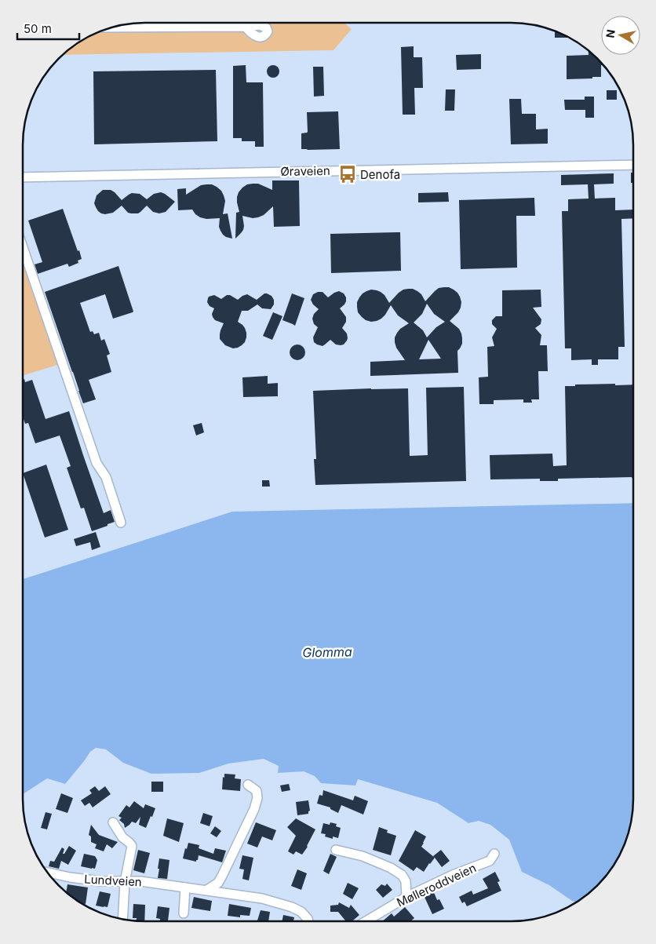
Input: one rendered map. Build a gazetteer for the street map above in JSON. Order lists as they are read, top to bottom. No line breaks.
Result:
{"streets":{"street":["Øraveien","Lundveien","Mølleroddveien"]},"water":["Glomma"],"places":{"bus stop":["Denofa"]},"scale_bar":"50 m","north":"left"}
